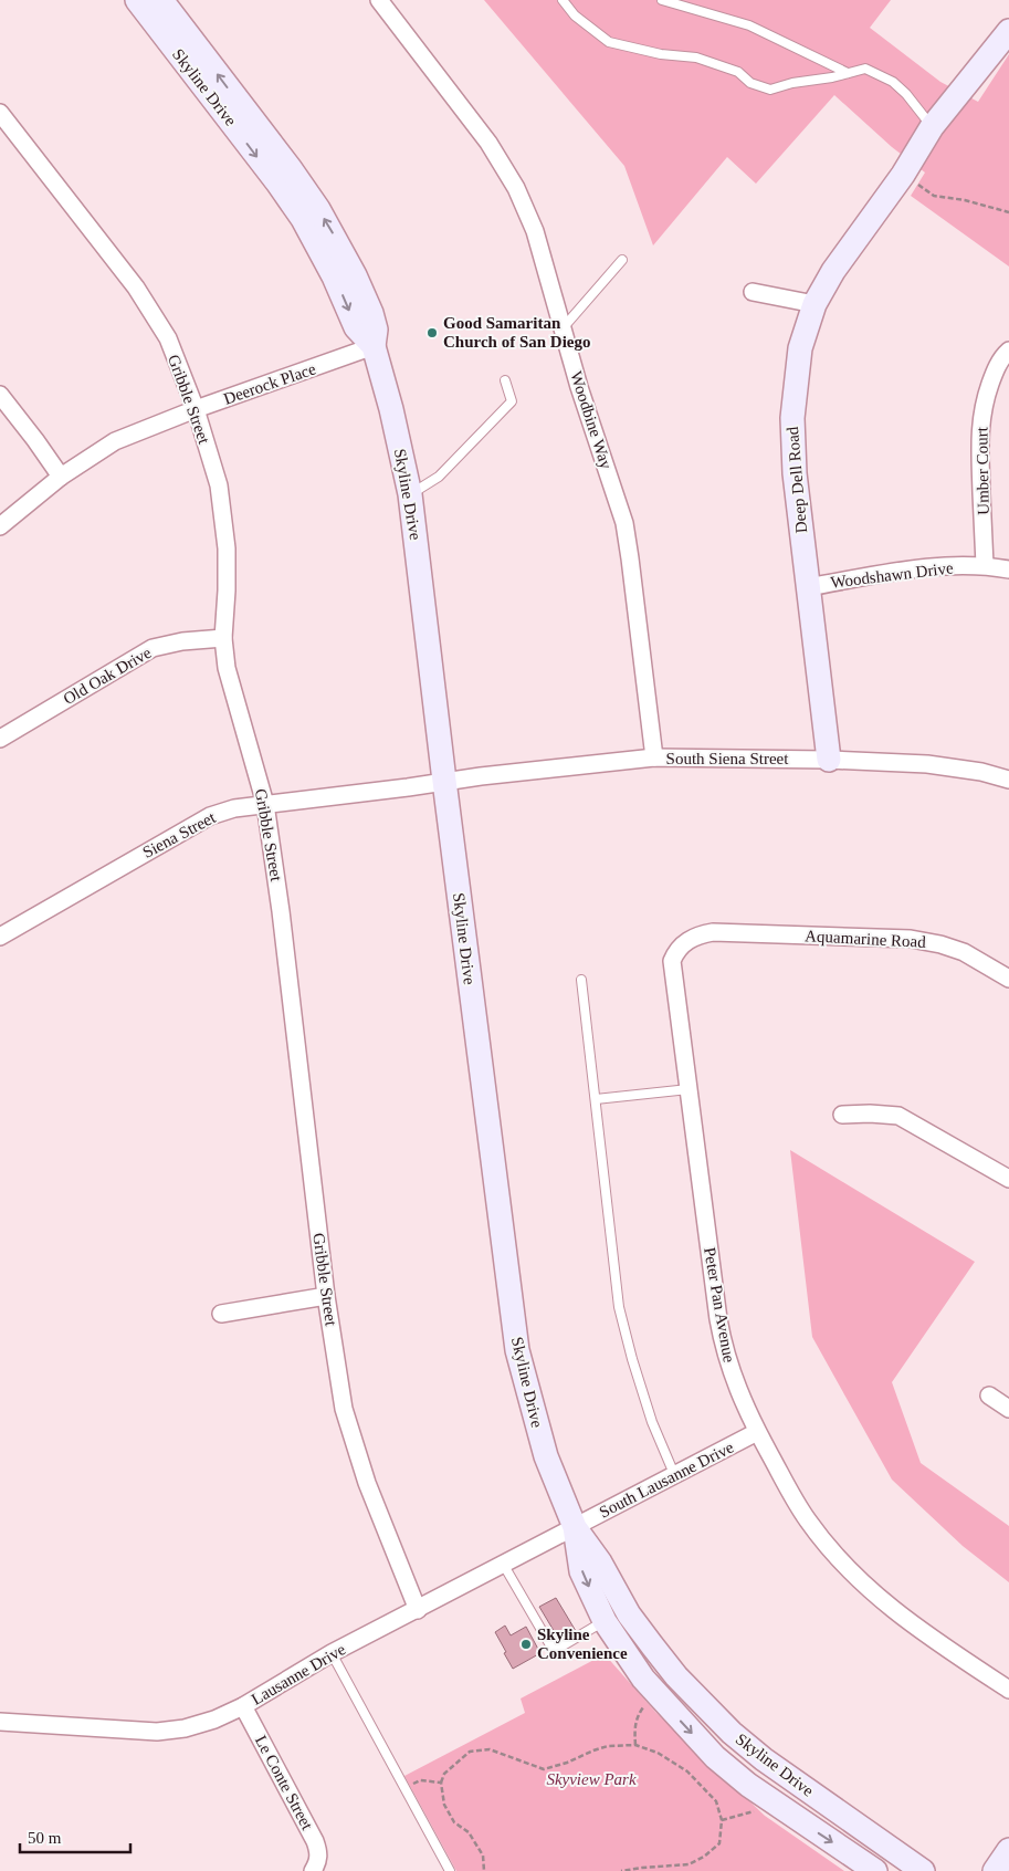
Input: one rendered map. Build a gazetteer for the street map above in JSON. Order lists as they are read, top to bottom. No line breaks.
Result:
{"streets":{"main road":["Skyline Drive","Deep Dell Road"],"street":["Deerock Place","Gribble Street","Woodbine Way","Umber Court","Woodshawn Drive","Old Oak Drive","South Siena Street","Siena Street","Aquamarine Road","Peter Pan Avenue","South Lausanne Drive","Lausanne Drive","Le Conte Street"]},"crossings":[["Skyline Drive","Deerock Place"],["Skyline Drive","South Siena Street"],["Skyline Drive","Siena Street"],["Skyline Drive","South Lausanne Drive"],["Skyline Drive","Lausanne Drive"],["Deerock Place","Gribble Street"],["Gribble Street","Old Oak Drive"],["Gribble Street","Siena Street"],["Gribble Street","Lausanne Drive"],["Woodbine Way","South Siena Street"],["Umber Court","Woodshawn Drive"],["Deep Dell Road","Woodshawn Drive"],["Deep Dell Road","South Siena Street"],["South Siena Street","Siena Street"],["Aquamarine Road","Peter Pan Avenue"],["Peter Pan Avenue","South Lausanne Drive"],["South Lausanne Drive","Lausanne Drive"],["Lausanne Drive","Le Conte Street"]],"parks":["Skyview Park"],"places":["Good Samaritan Church of San Diego","Skyline Convenience"],"scale_bar":"50 m"}
